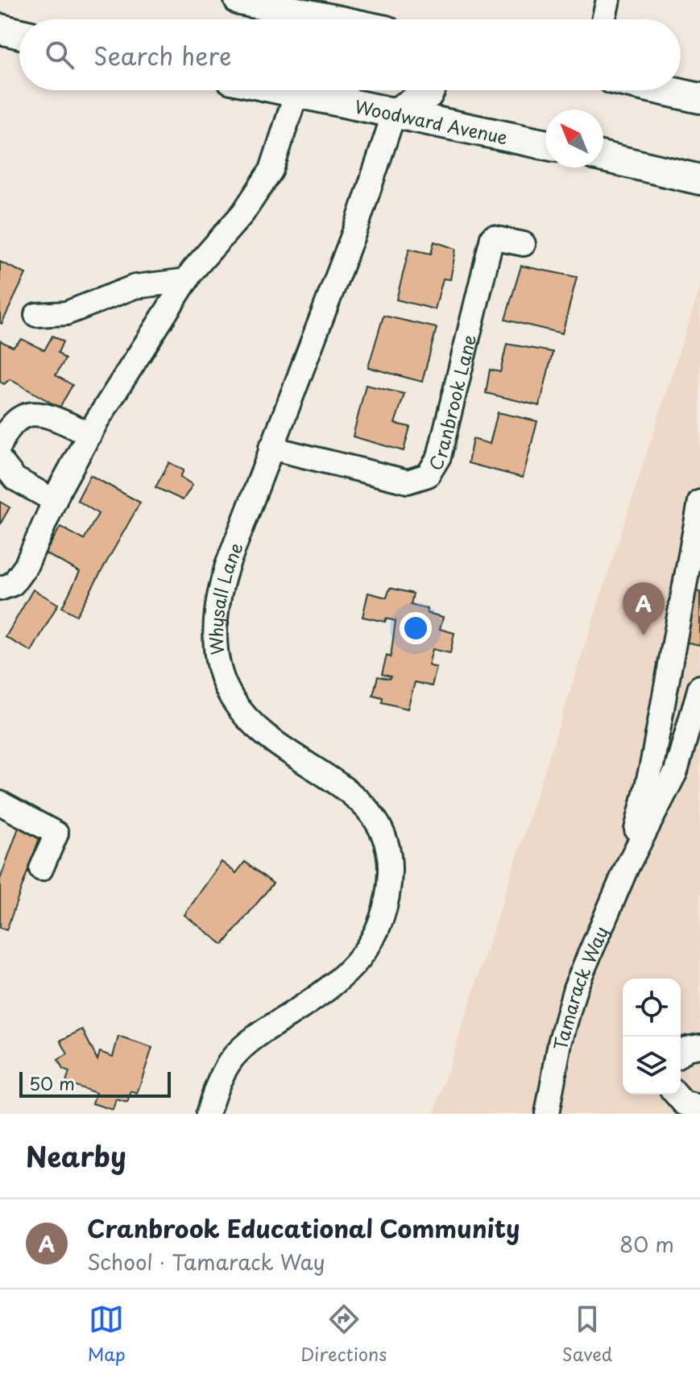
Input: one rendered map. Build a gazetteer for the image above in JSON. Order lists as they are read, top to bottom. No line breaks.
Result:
{"streets":{"main road":["Woodward Avenue"],"street":["Cranbrook Lane","Whysall Lane","Tamarack Way"]},"crossings":[["Woodward Avenue","Whysall Lane"],["Cranbrook Lane","Whysall Lane"]],"scale_bar":"50 m","north":"top left","page":{"search":"Search here","pins":"A","scale":"50 m","heading":"Nearby","list":[{"mark":"A","name":"Cranbrook Educational Community","note":"School · Tamarack Way","value":"80 m"}],"nav":["Map","Directions","Saved"]}}
